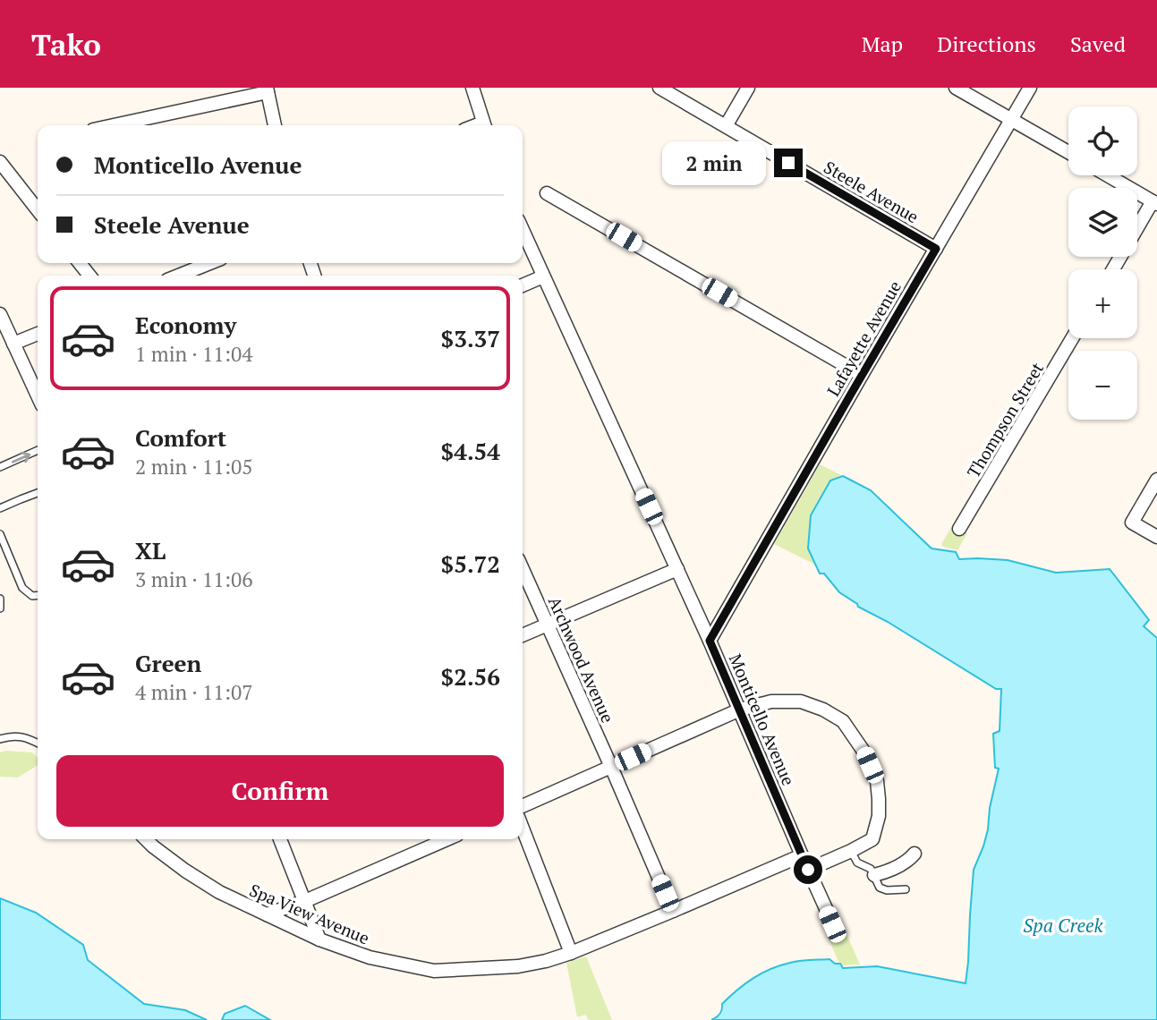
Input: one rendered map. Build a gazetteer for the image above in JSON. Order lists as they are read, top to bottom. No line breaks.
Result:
{"streets":{"street":["Steele Avenue","Lafayette Avenue","Thompson Street","Archwood Avenue","Monticello Avenue","Spa View Avenue"]},"crossings":[["Steele Avenue","Lafayette Avenue"],["Lafayette Avenue","Monticello Avenue"],["Archwood Avenue","Spa View Avenue"],["Monticello Avenue","Spa View Avenue"]],"water":["Spa Creek"],"page":{"header":"Tako","nav":["Map","Directions","Saved"],"map_buttons":["+","−"],"banner":["Monticello Avenue","Steele Avenue"],"bubble":"2 min","list":[{"name":"Economy","note":"1 min · 11:04","value":"$3.37"},{"name":"Comfort","note":"2 min · 11:05","value":"$4.54"},{"name":"XL","note":"3 min · 11:06","value":"$5.72"},{"name":"Green","note":"4 min · 11:07","value":"$2.56"}],"buttons":"Confirm"}}
